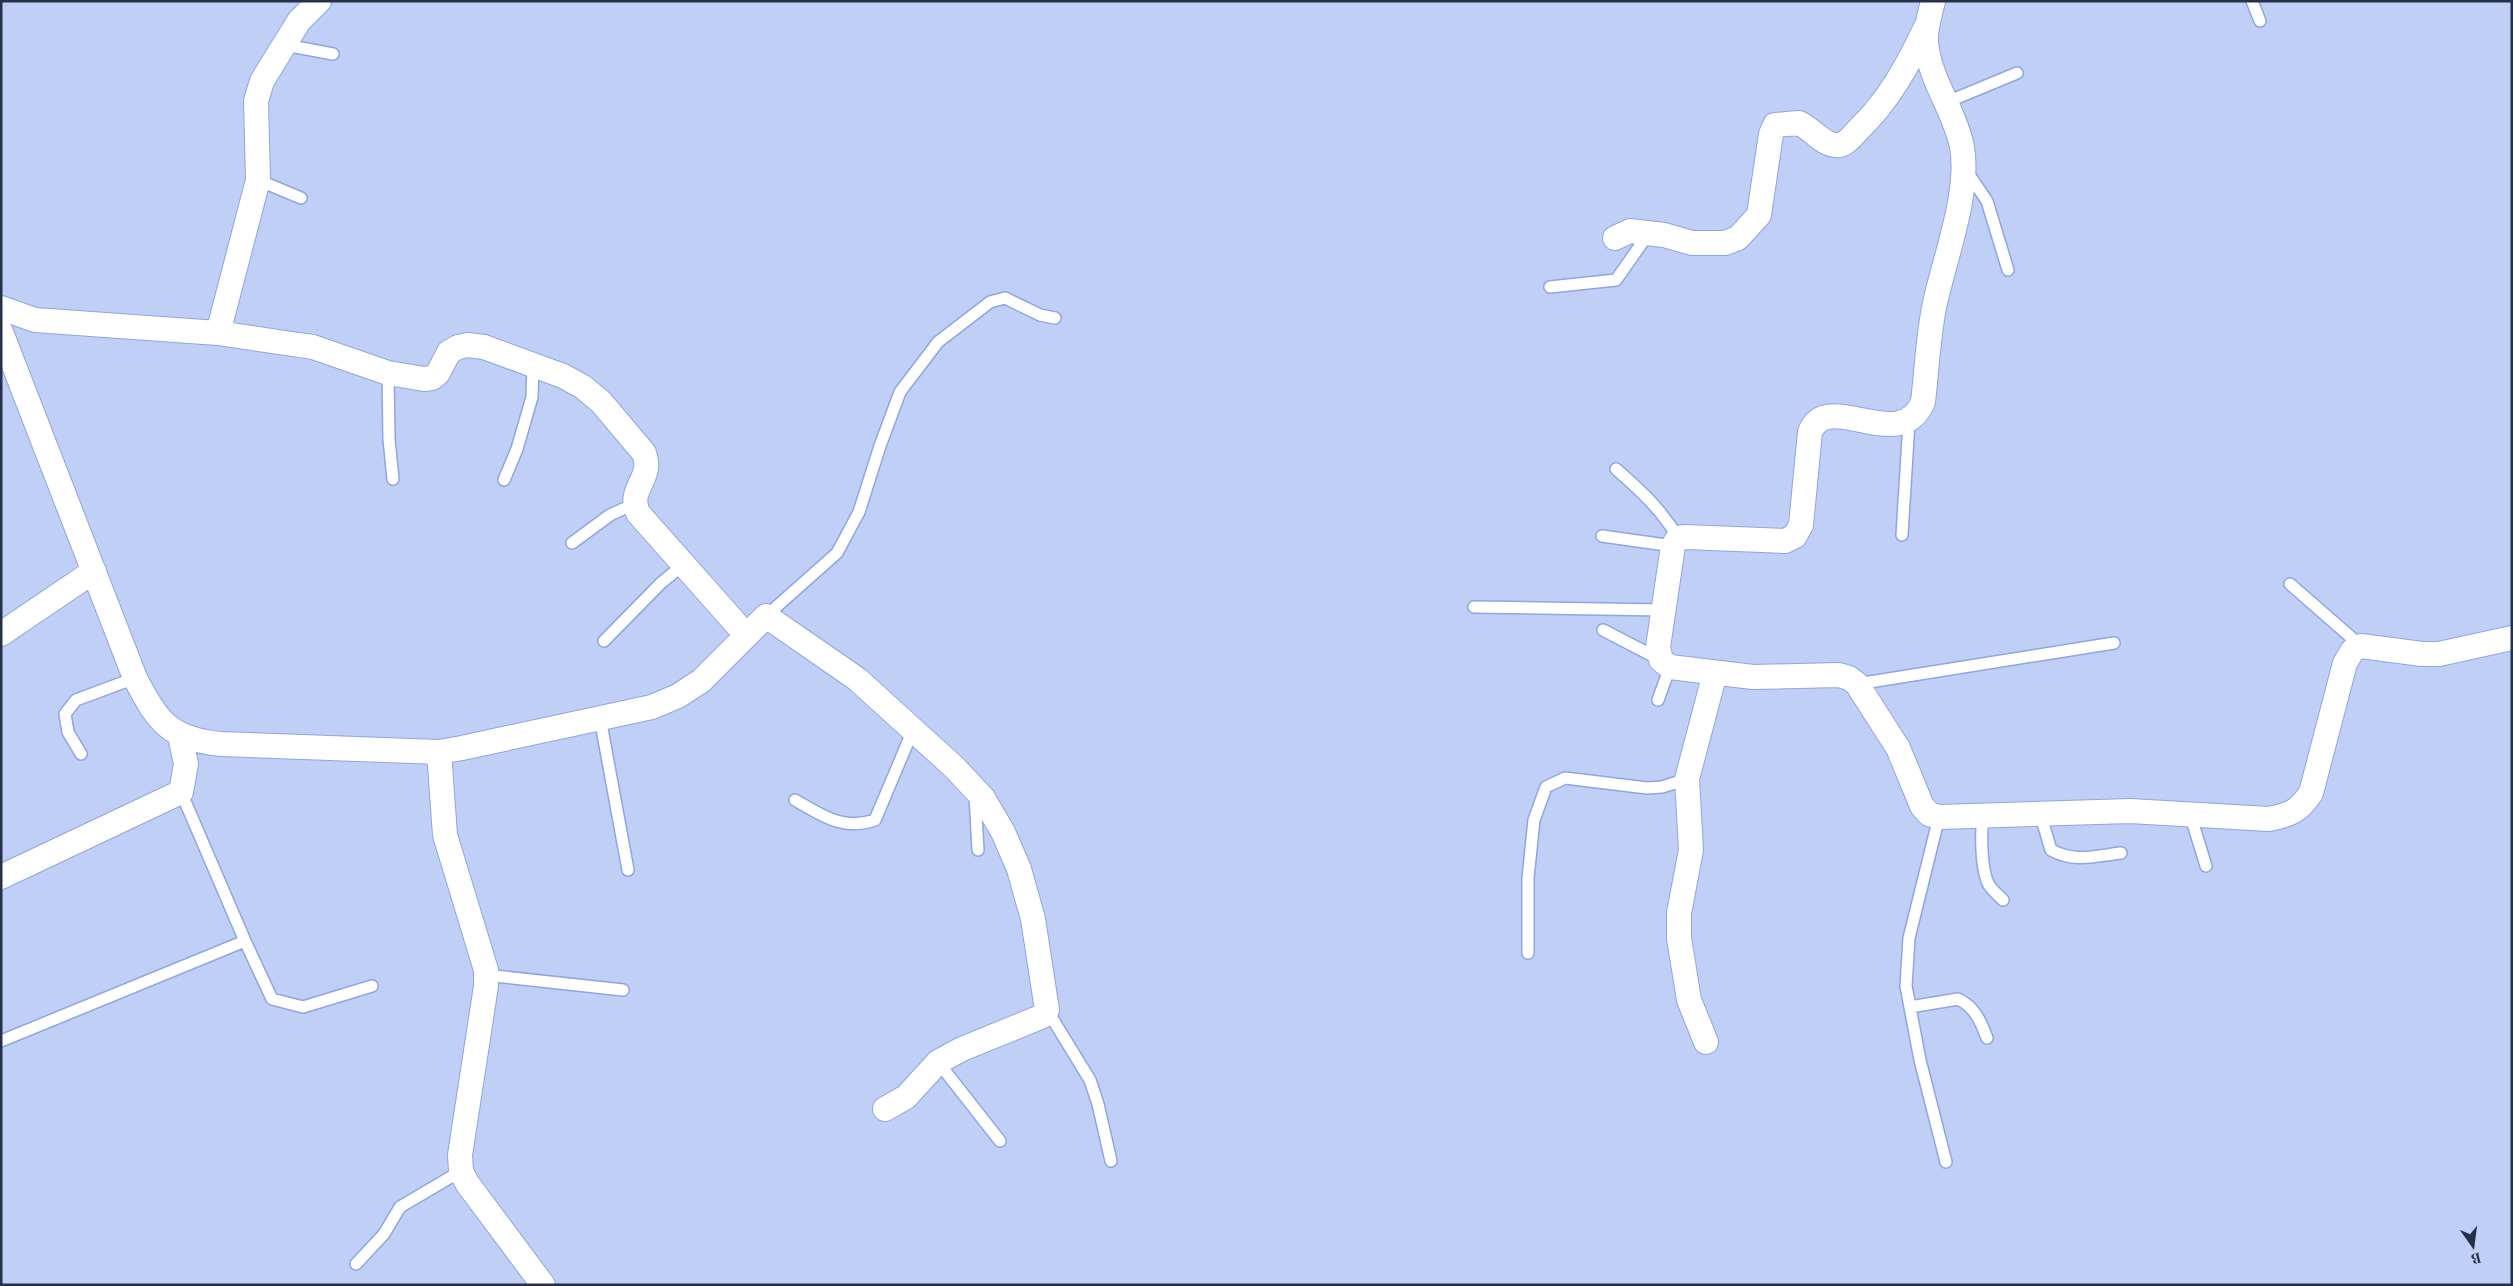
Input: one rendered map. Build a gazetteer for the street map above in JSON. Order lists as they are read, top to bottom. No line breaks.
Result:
{"north":"bottom"}
